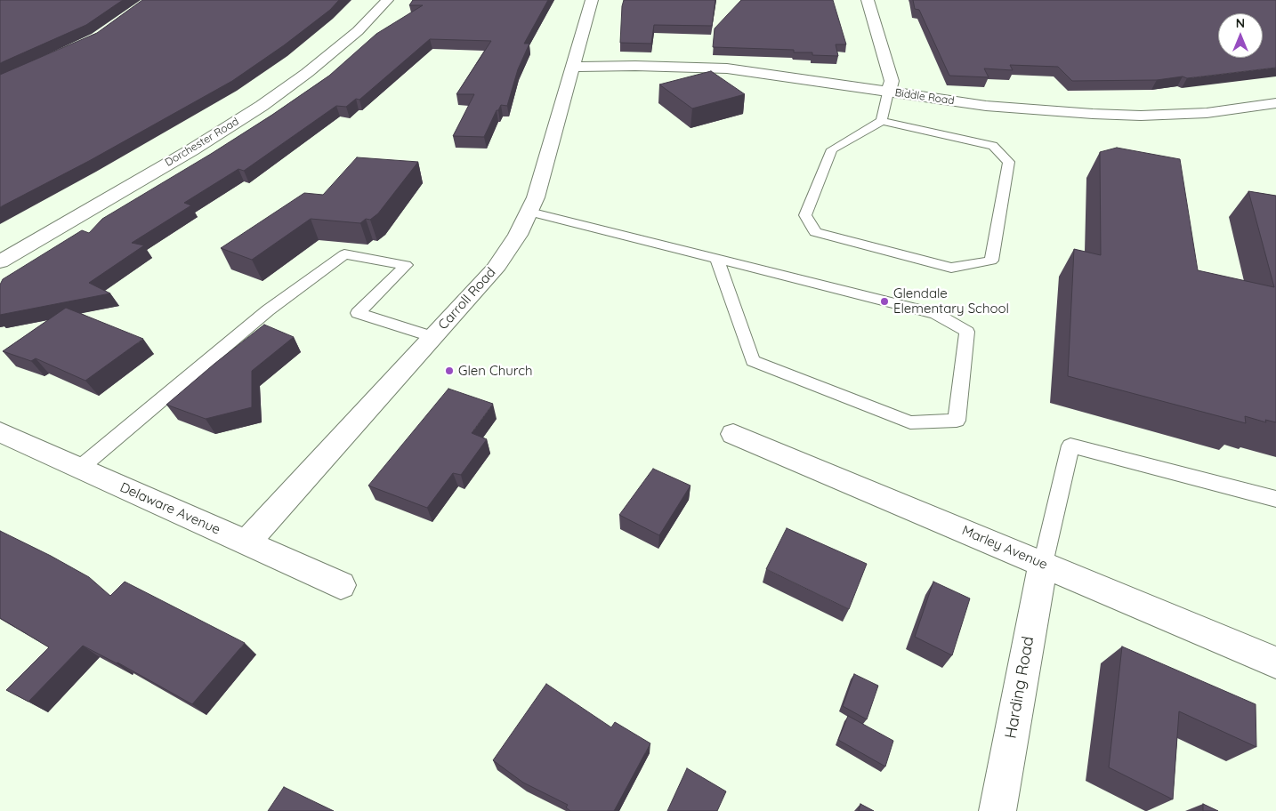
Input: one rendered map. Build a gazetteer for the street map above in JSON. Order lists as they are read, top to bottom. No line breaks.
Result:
{"streets":{"street":["Biddle Road","Dorchester Road","Carroll Road","Delaware Avenue","Marley Avenue","Harding Road"]},"crossings":[["Biddle Road","Carroll Road"],["Carroll Road","Delaware Avenue"],["Marley Avenue","Harding Road"]],"places":["Glendale Elementary School","Glen Church"],"north":"top"}
